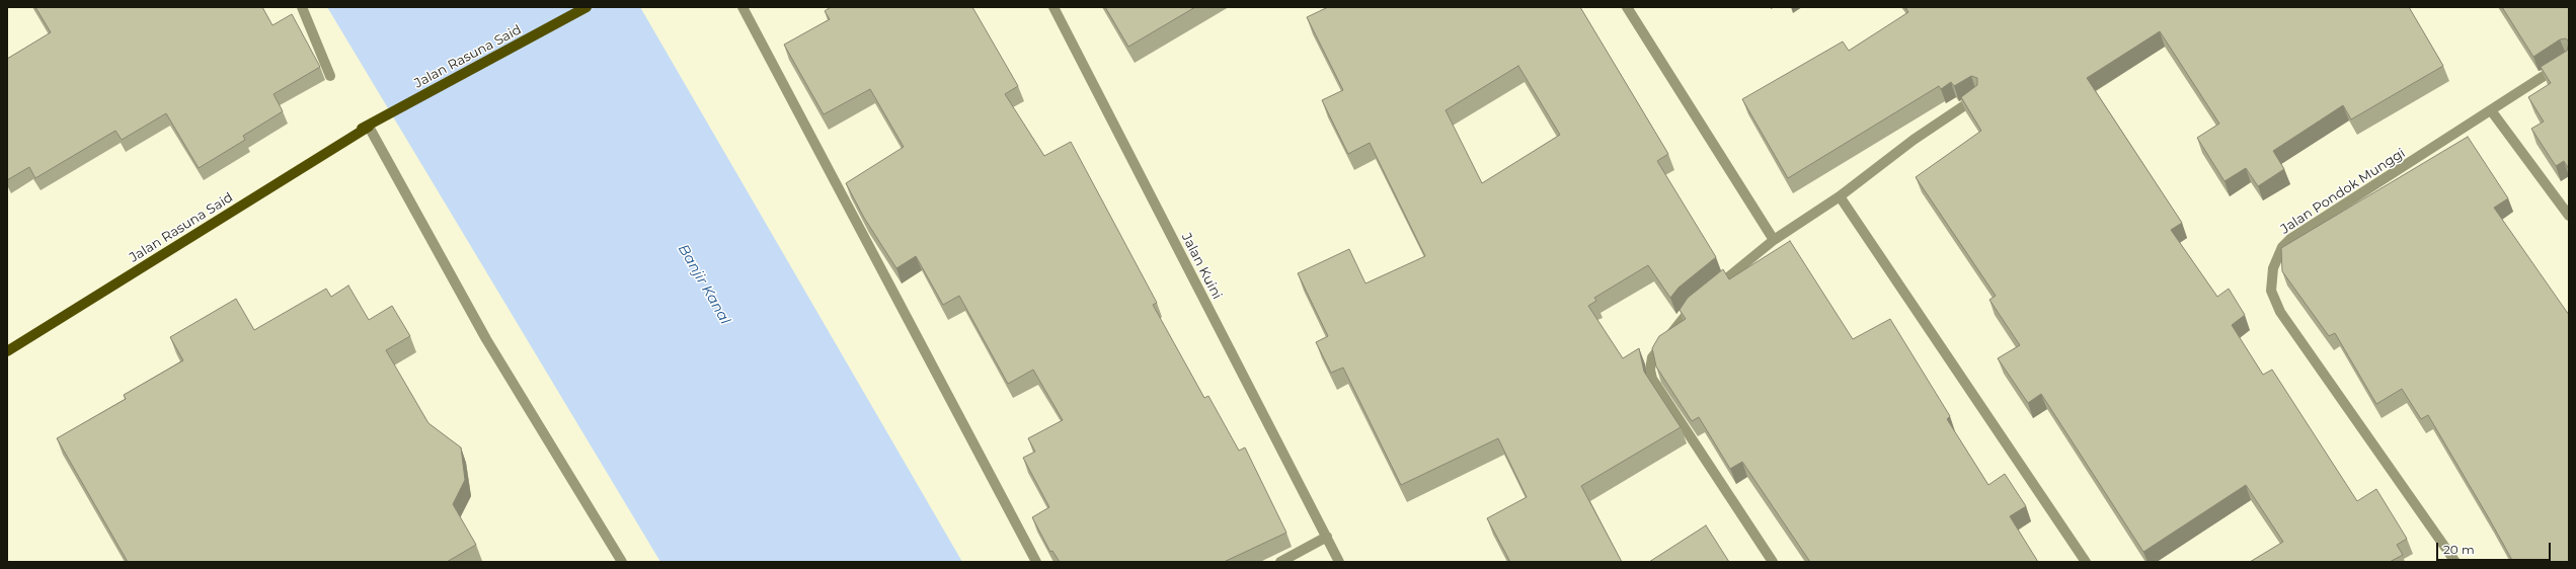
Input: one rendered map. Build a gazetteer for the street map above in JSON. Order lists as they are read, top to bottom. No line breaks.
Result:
{"streets":{"main road":["Jalan Rasuna Said"],"street":["Jalan Pondok Munggi","Jalan Kuini"]},"water":["Banjir Kanal"],"scale_bar":"20 m"}
